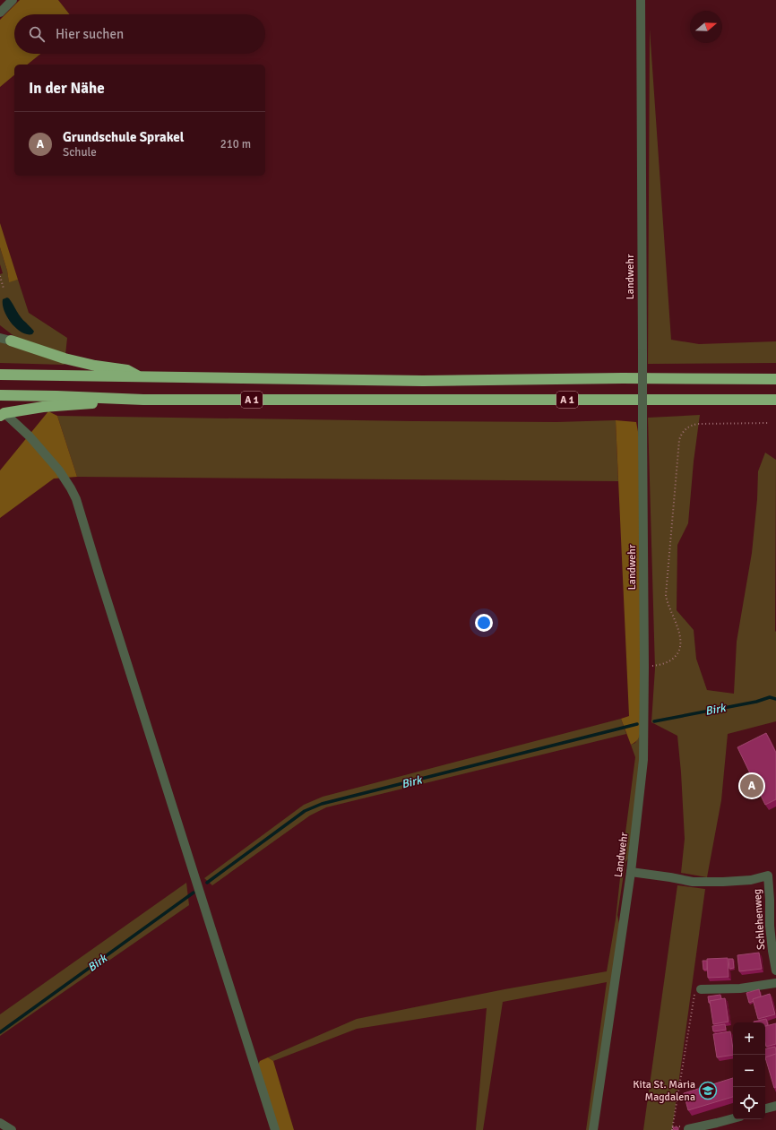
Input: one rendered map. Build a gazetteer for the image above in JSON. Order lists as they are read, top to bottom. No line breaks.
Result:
{"streets":{"highway":["A 1"],"street":["Landwehr","Schlehenweg"]},"crossings":[["Landwehr","Schlehenweg"]],"water":["Birk"],"places":{"school or university":["Kita St. Maria Magdalena"]},"north":"right","page":{"search":"Hier suchen","heading":"In der Nähe","list":[{"mark":"A","name":"Grundschule Sprakel","note":"Schule","value":"210 m"}],"pins":"A","map_buttons":["+","−"]}}
